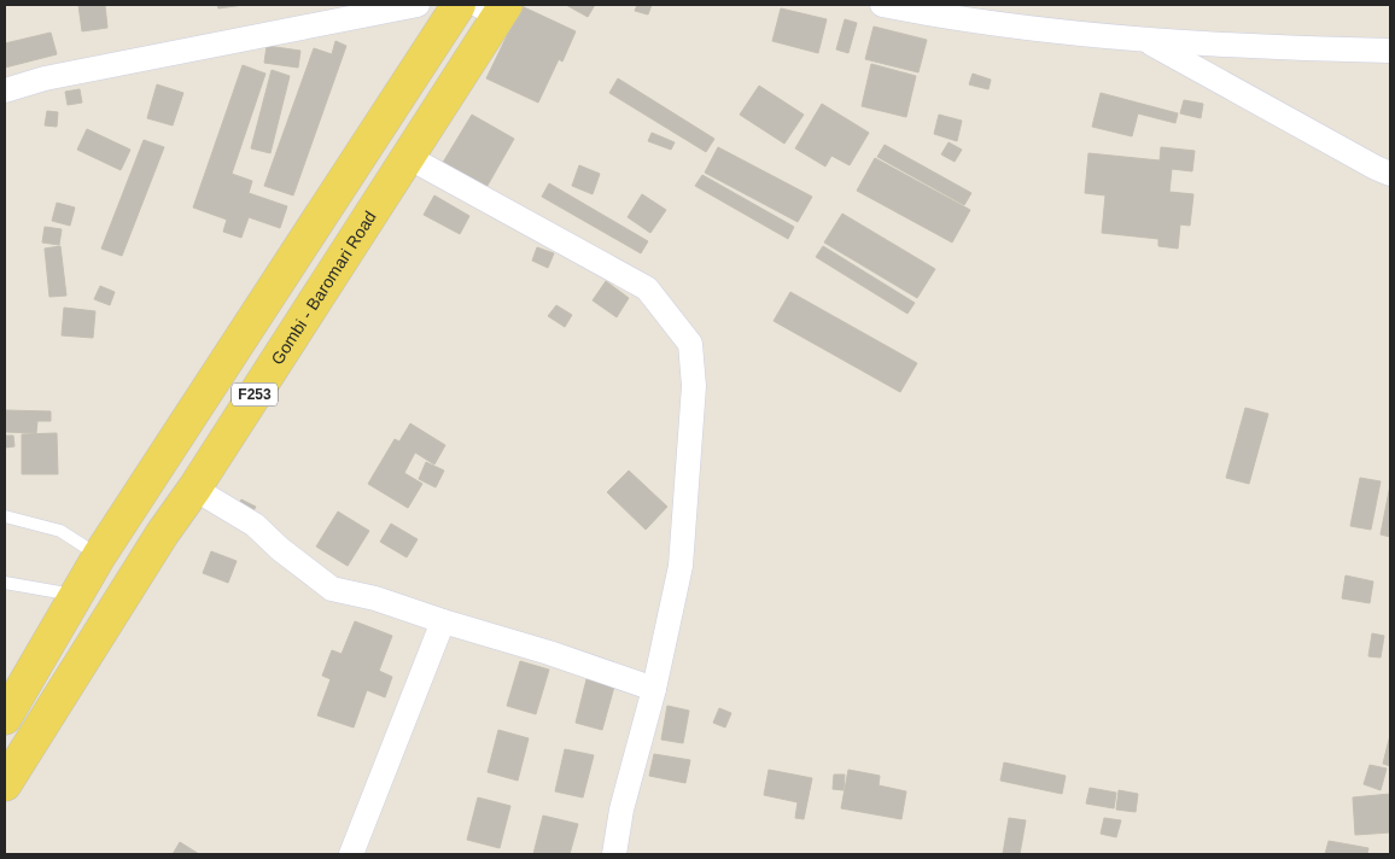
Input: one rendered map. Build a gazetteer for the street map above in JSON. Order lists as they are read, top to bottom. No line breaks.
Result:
{"streets":{"main road":["Gombi - Baromari Road","F253"]}}
